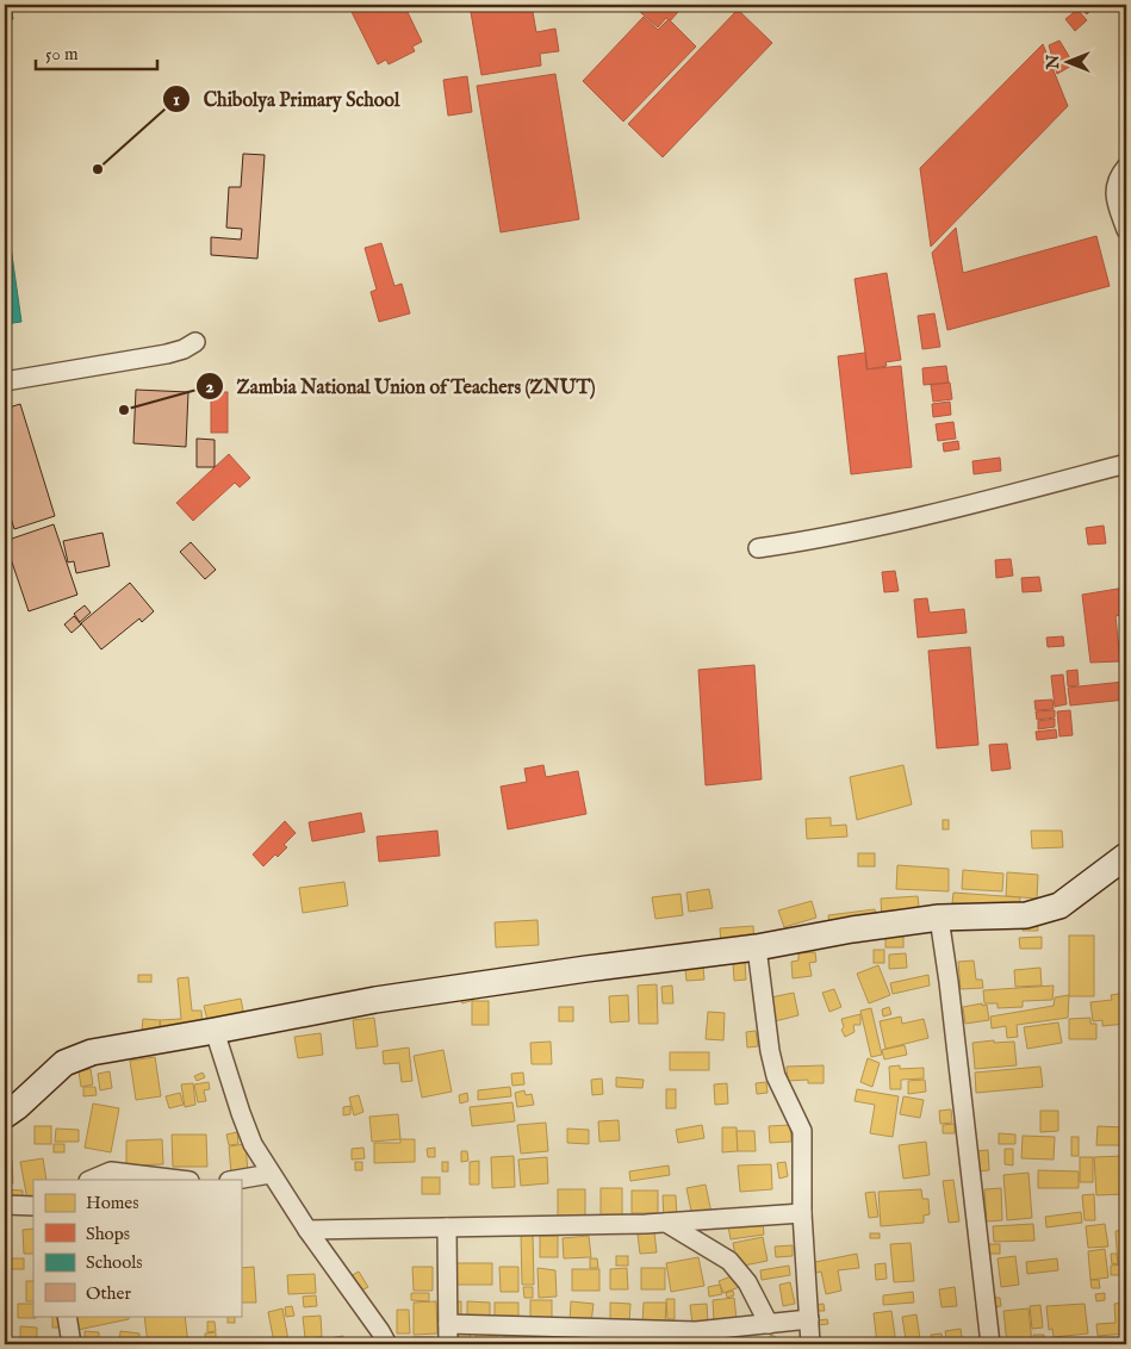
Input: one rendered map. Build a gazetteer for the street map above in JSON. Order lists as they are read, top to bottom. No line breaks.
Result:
{"places":["Chibolya Primary School","Zambia National Union of Teachers (ZNUT)"],"legend":["Homes","Shops","Schools","Other"],"scale_bar":"50 m","north":"left"}
